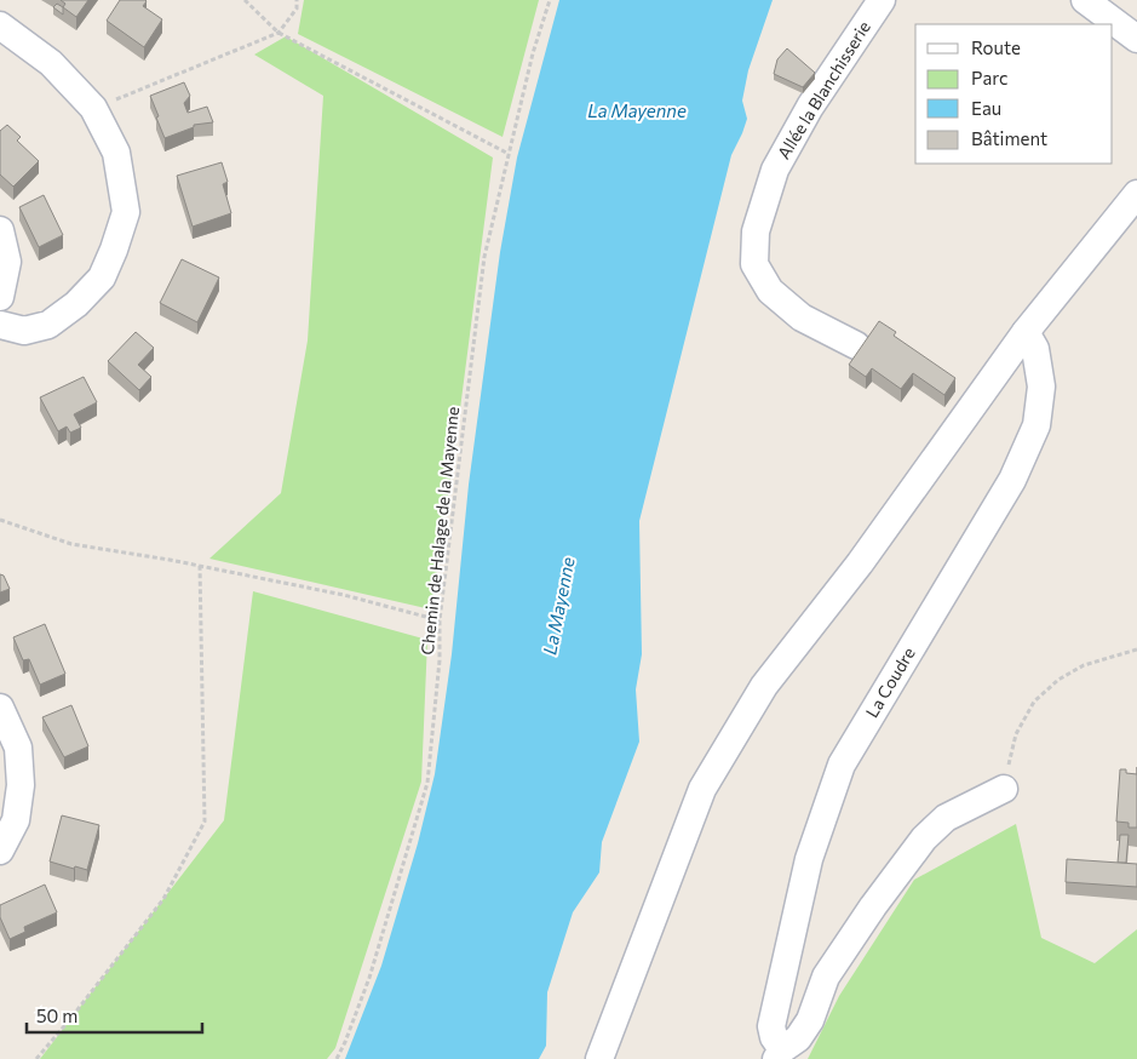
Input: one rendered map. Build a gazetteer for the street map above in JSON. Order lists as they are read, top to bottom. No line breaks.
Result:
{"streets":{"street":["Allée la Blanchisserie","La Coudre"],"path":["Chemin de Halage de la Mayenne"]},"water":["La Mayenne"],"legend":["Route","Parc","Eau","Bâtiment"],"scale_bar":"50 m"}
